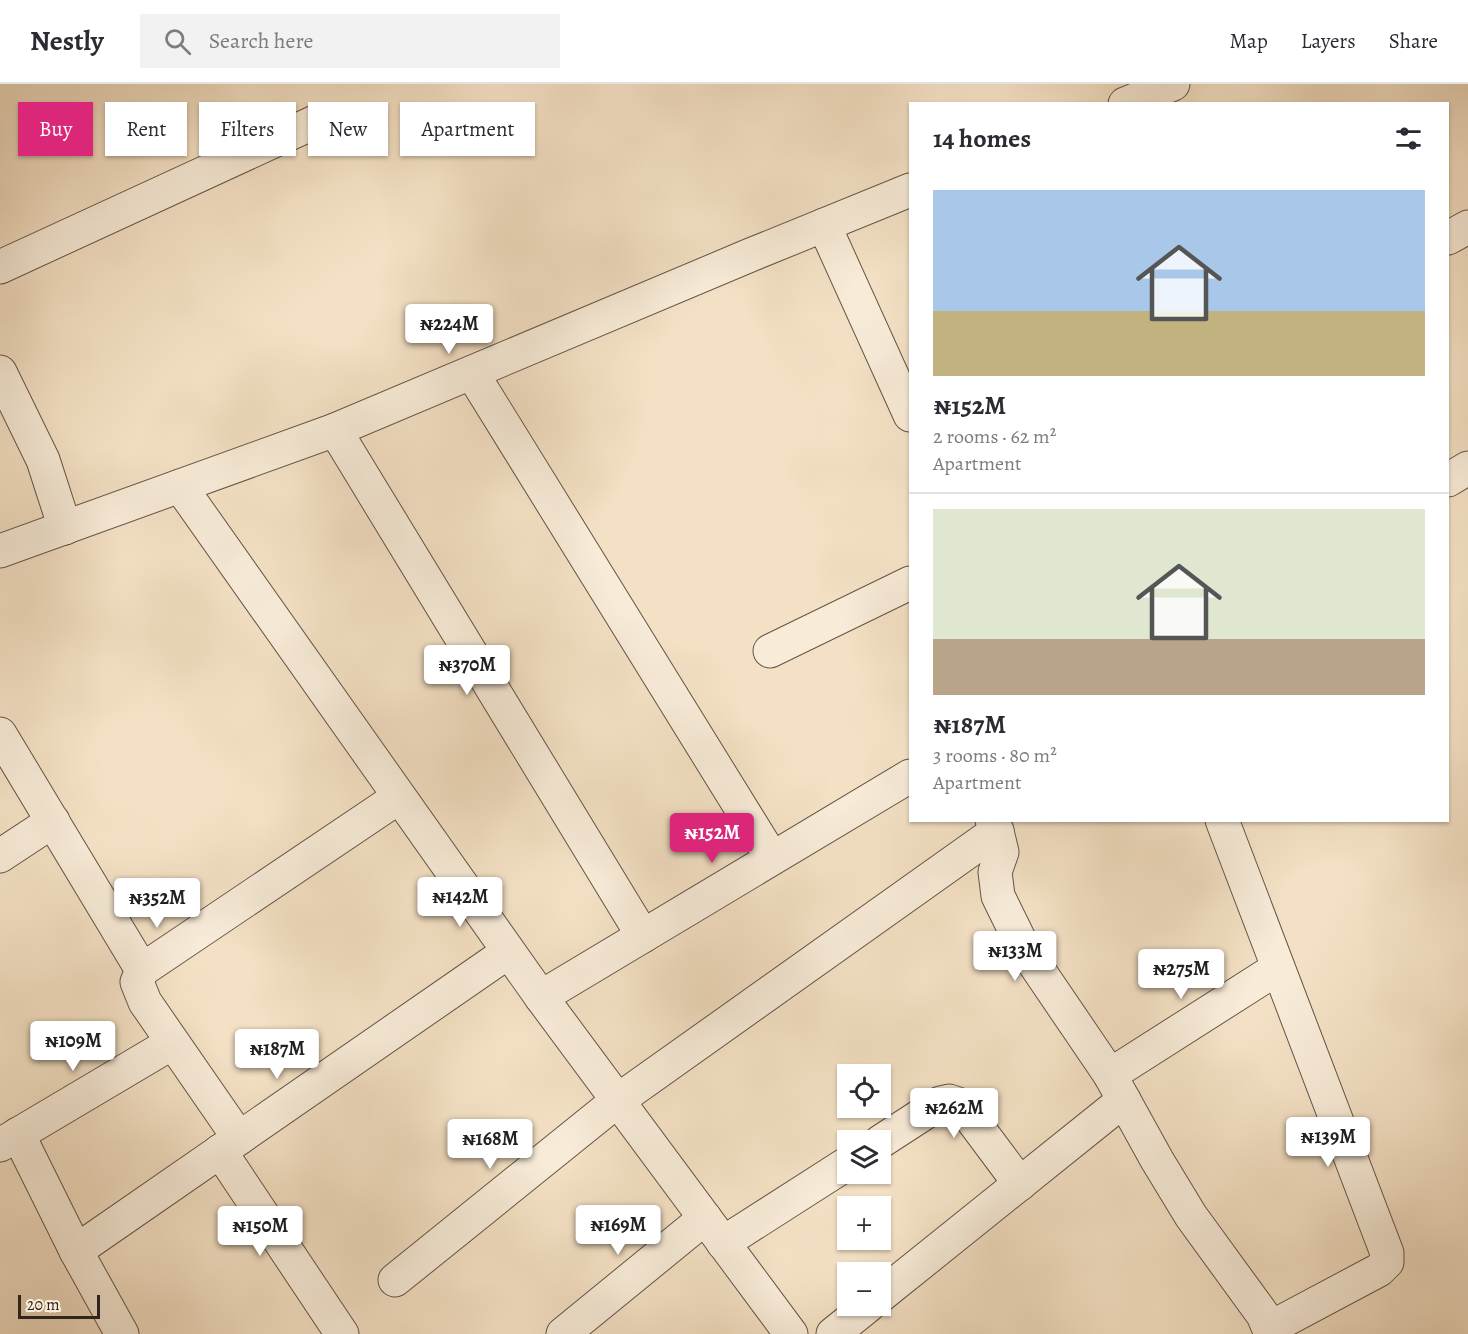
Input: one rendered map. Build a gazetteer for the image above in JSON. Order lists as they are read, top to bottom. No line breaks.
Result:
{"scale_bar":"20 m","page":{"header":"Nestly","search":"Search here","nav":["Map","Layers","Share"],"chip":["Buy","Rent","Filters","New","Apartment"],"heading":"14 homes","list":[{"name":"₦152M","note":"2 rooms · 62 m² · Apartment"},{"name":"₦187M","note":"3 rooms · 80 m² · Apartment"}],"price":["₦224M","₦370M","₦152M","₦142M","₦352M","₦133M","₦275M","₦109M","₦187M","₦262M","₦139M","₦168M","₦169M","₦150M"],"map_buttons":["+","−"],"scale":"20 m"}}
